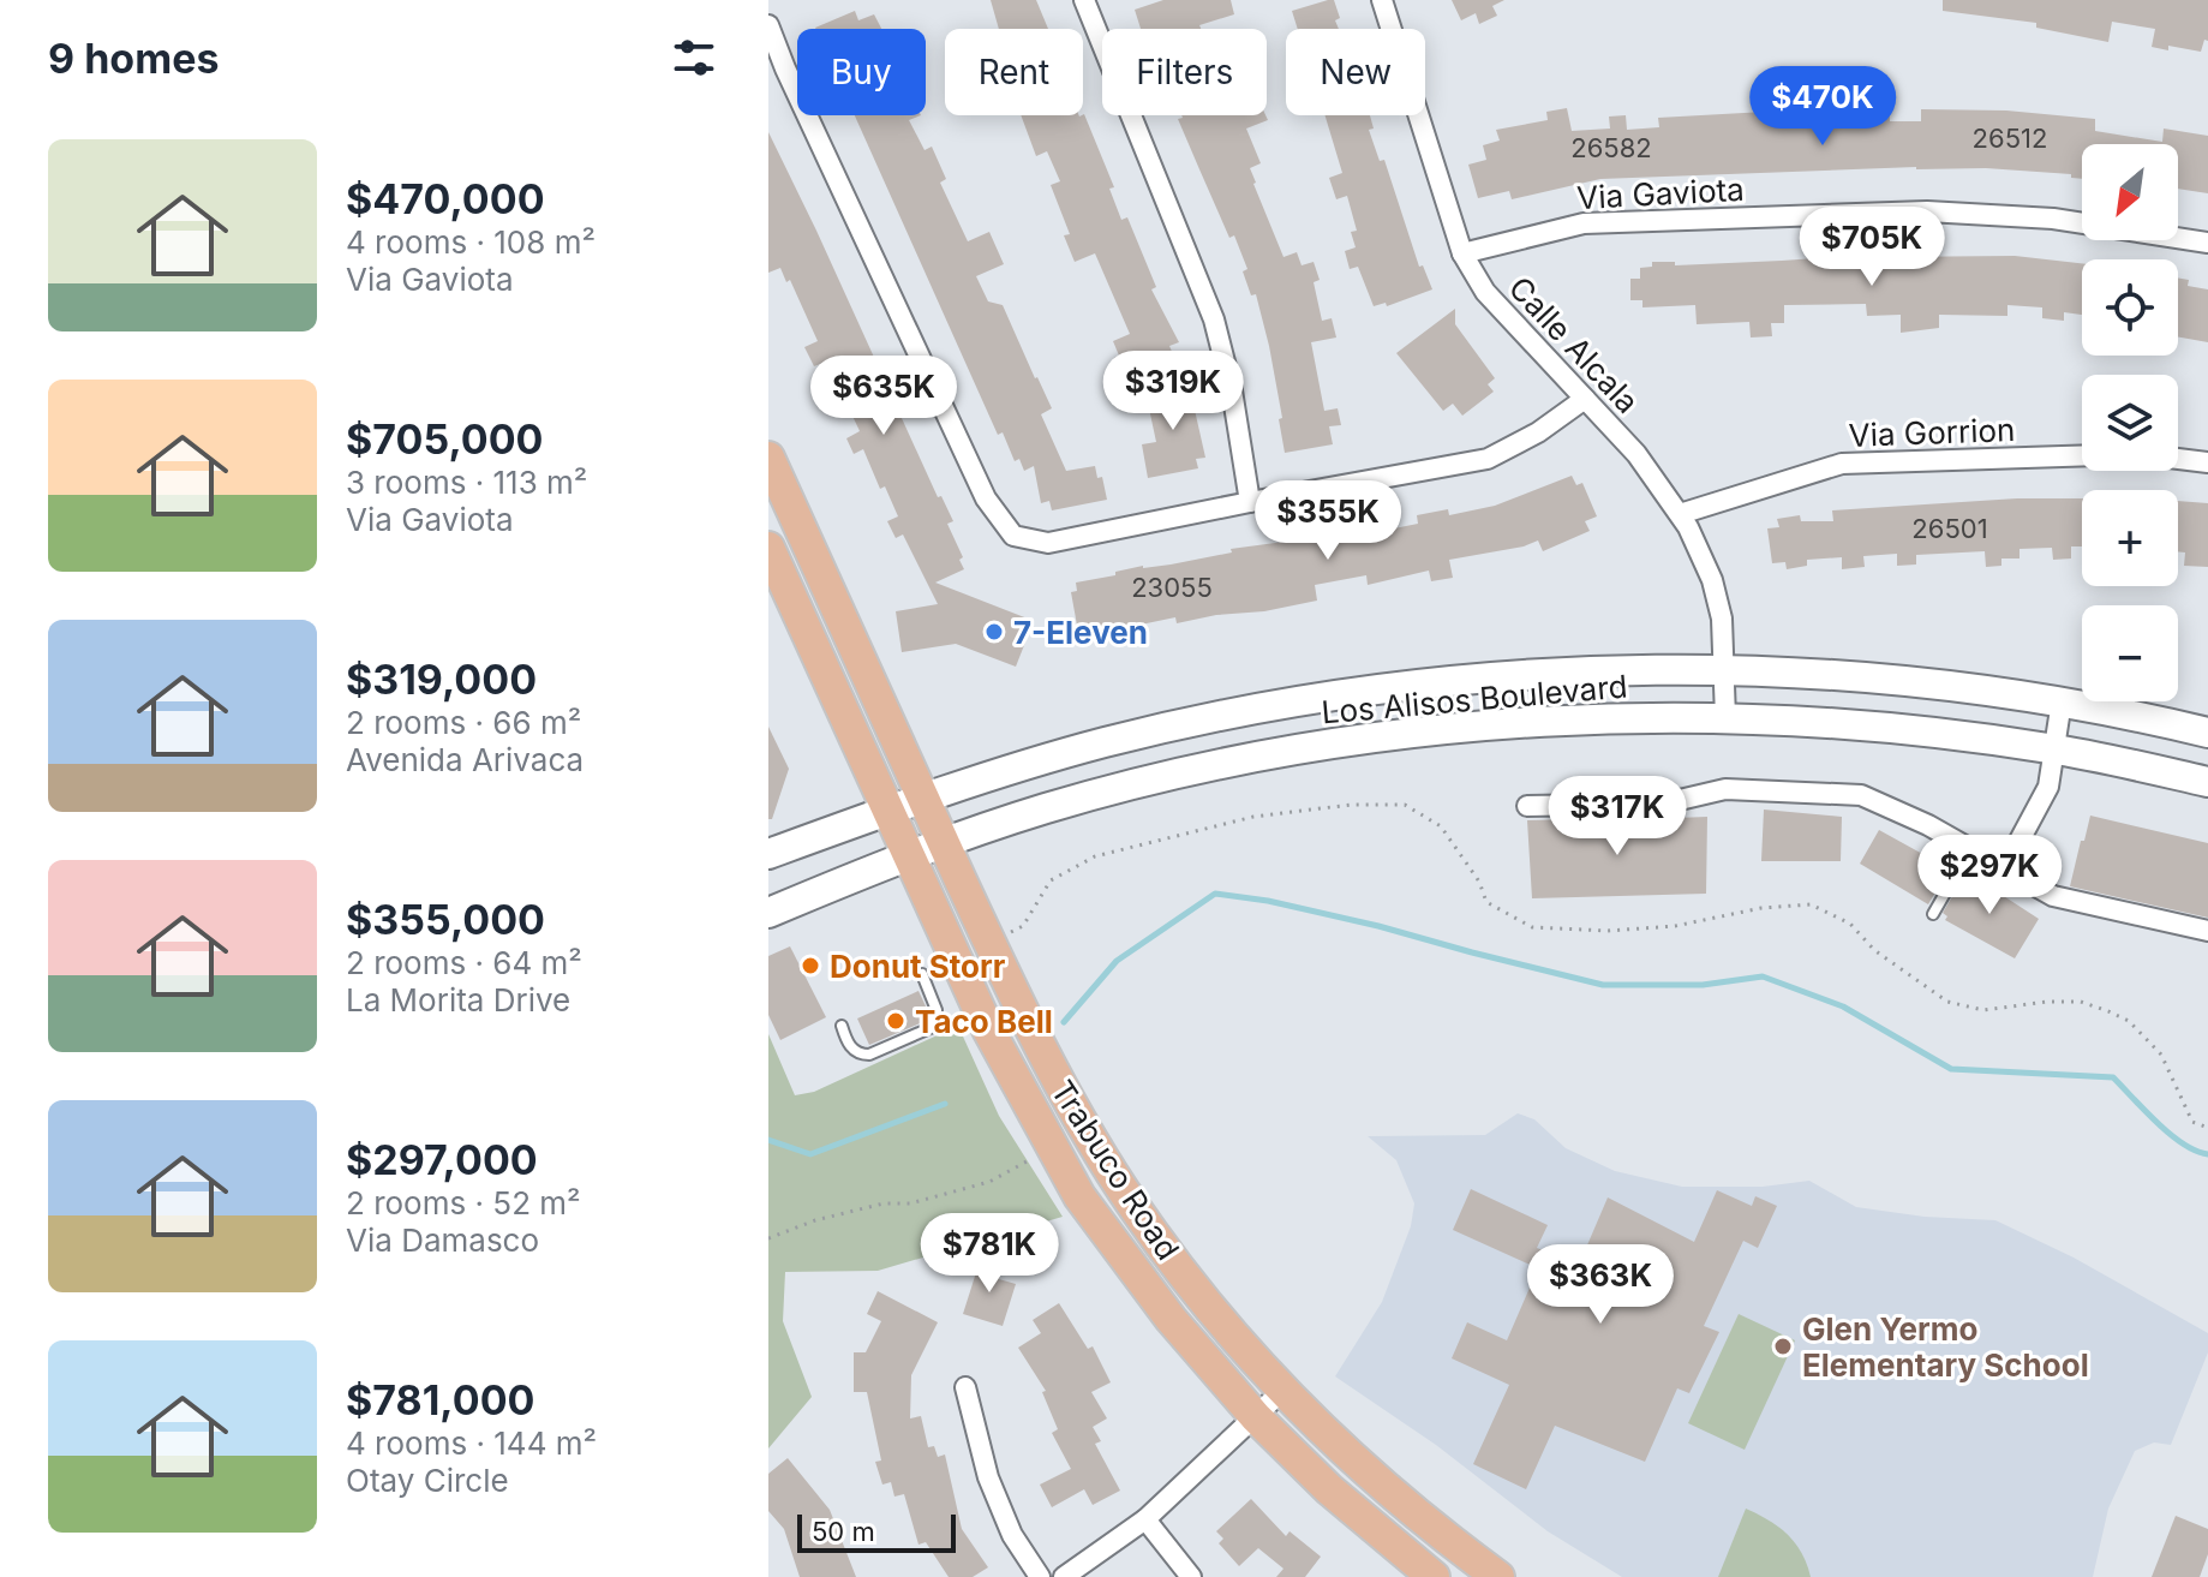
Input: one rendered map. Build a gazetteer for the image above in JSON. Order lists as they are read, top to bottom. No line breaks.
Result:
{"streets":{"main road":["Los Alisos Boulevard","Trabuco Road"],"street":["Via Gaviota","Calle Alcala","Via Gorrion"]},"crossings":[["Via Gaviota","Calle Alcala"],["Calle Alcala","Via Gorrion"],["Calle Alcala","Los Alisos Boulevard"],["Los Alisos Boulevard","Trabuco Road"]],"places":["7-Eleven","Donut Storr","Taco Bell","Glen Yermo Elementary School"],"house_numbers":["26512","26582","26501","23055"],"scale_bar":"50 m","north":"bottom left","page":{"heading":"9 homes","chip":["Buy","Rent","Filters","New"],"price":["$470K","$705K","$319K","$635K","$355K","$317K","$297K","$781K","$363K"],"list":[{"name":"$470,000","note":"4 rooms · 108 m² · Via Gaviota"},{"name":"$705,000","note":"3 rooms · 113 m² · Via Gaviota"},{"name":"$319,000","note":"2 rooms · 66 m² · Avenida Arivaca"},{"name":"$355,000","note":"2 rooms · 64 m² · La Morita Drive"},{"name":"$297,000","note":"2 rooms · 52 m² · Via Damasco"},{"name":"$781,000","note":"4 rooms · 144 m² · Otay Circle"}],"map_buttons":["+","−"],"scale":"50 m"}}
